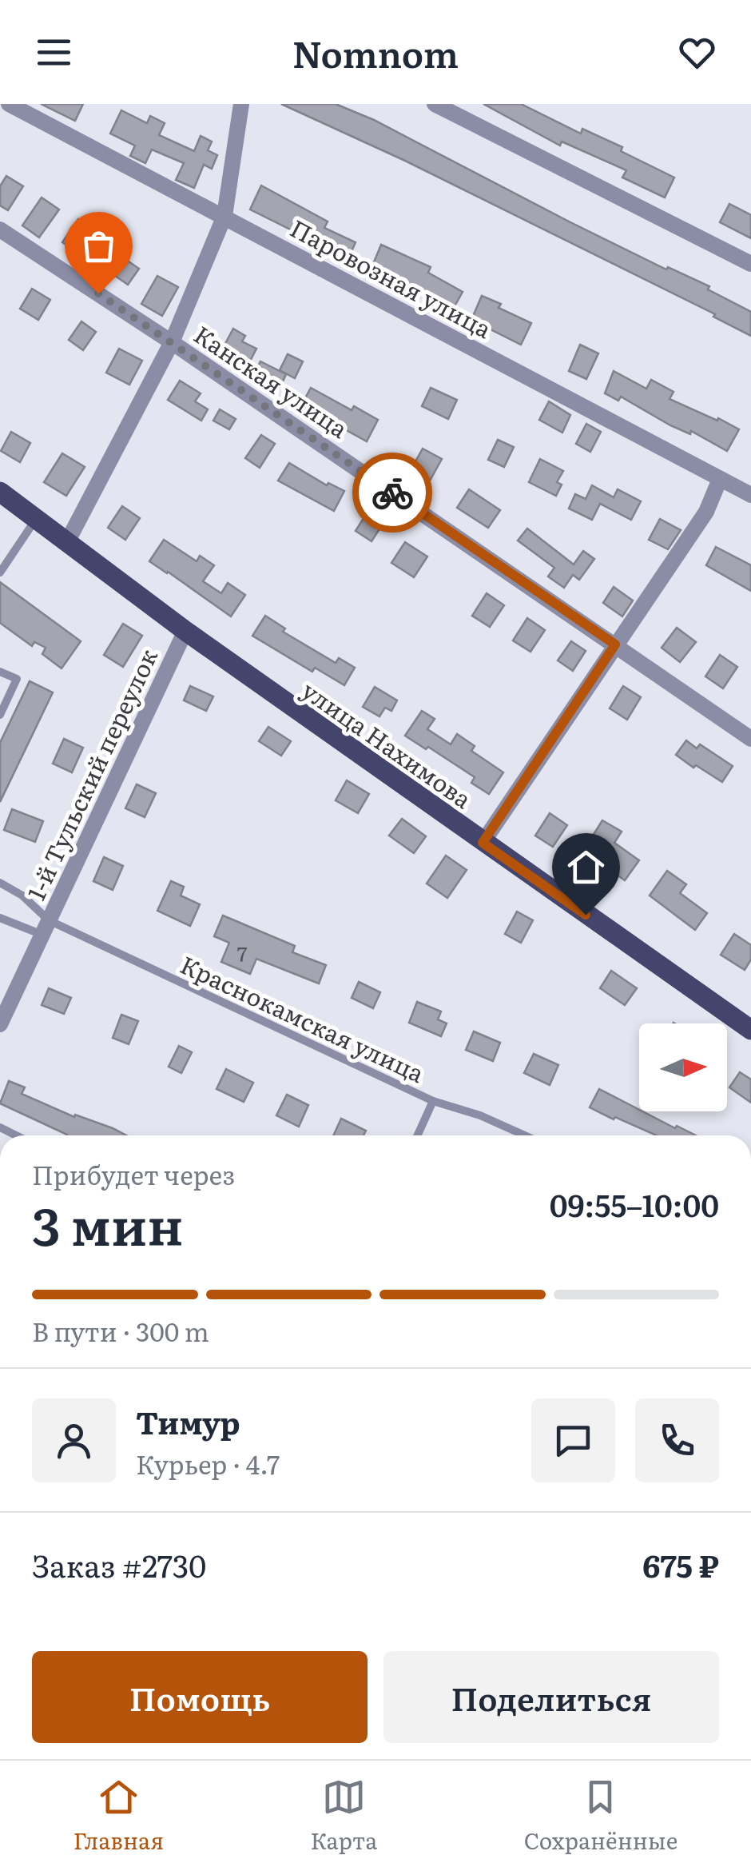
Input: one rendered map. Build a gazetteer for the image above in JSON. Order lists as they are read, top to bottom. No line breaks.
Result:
{"streets":{"main road":["улица Нахимова"],"street":["Паровозная улица","Канская улица","1-й Тульский переулок"],"lane":["Краснокамская улица"]},"crossings":[["улица Нахимова","1-й Тульский переулок"],["1-й Тульский переулок","Краснокамская улица"]],"house_numbers":["7"],"north":"right","page":{"header":"Nomnom","heading":["3 мин","Прибудет через","09:55–10:00"],"panel":["Тимур","Курьер · 4.7","Заказ #2730","675 ₽"],"bar":"В пути · 300 m","buttons":["Помощь","Поделиться"],"tabs":["Главная","Карта","Сохранённые"]}}
